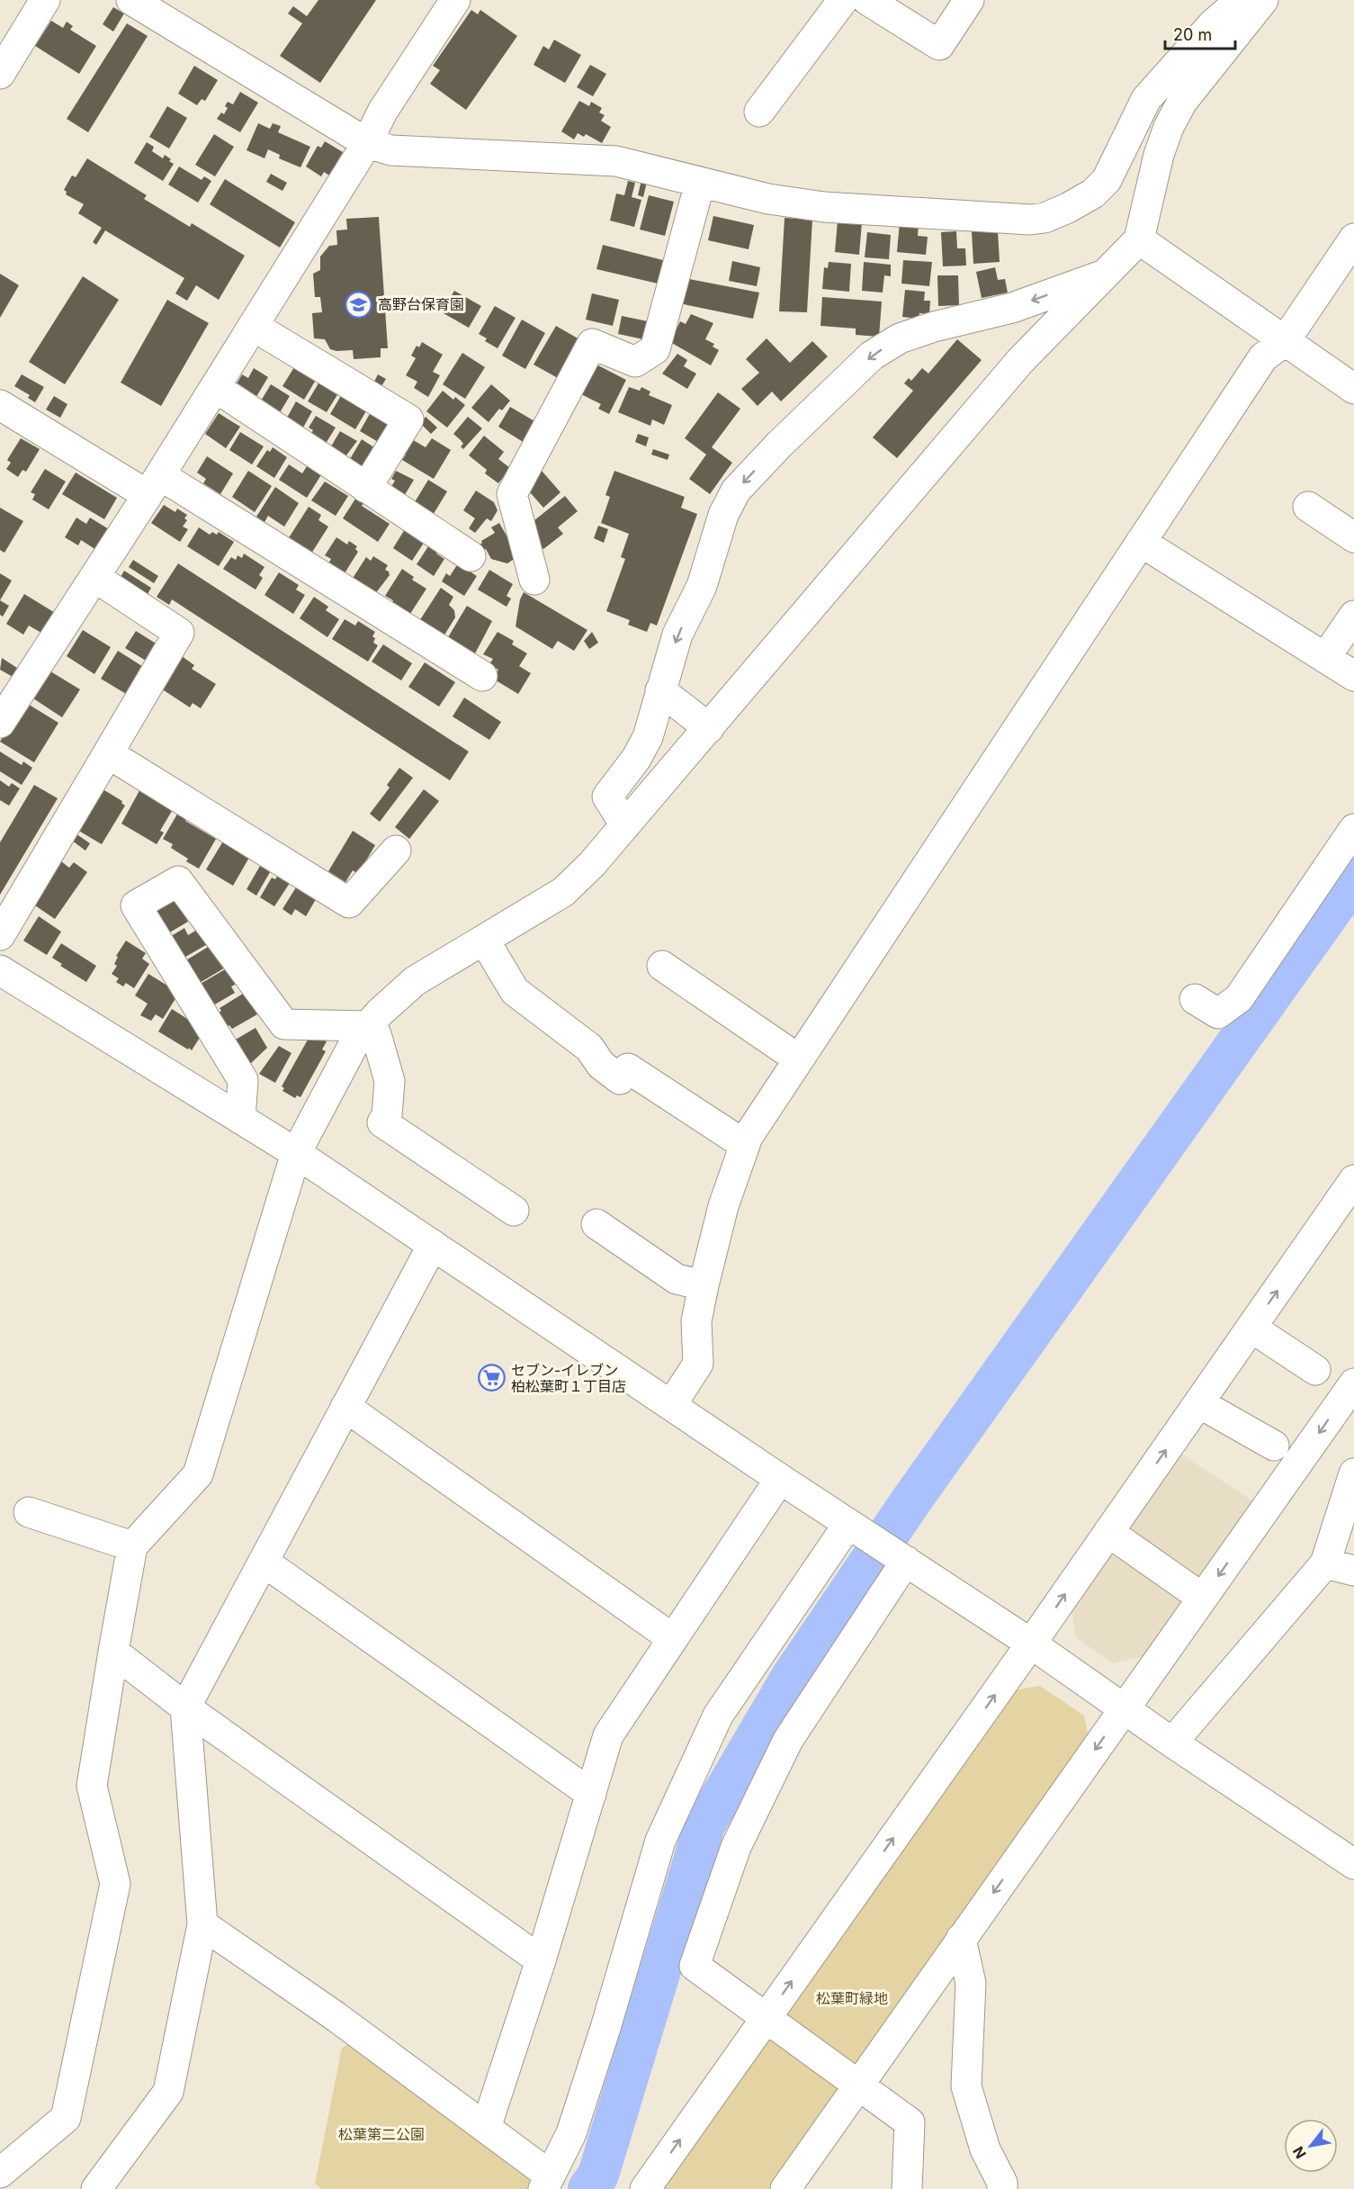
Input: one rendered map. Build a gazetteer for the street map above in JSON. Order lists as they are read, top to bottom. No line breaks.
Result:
{"parks":["松葉町緑地","松葉第二公園"],"places":{"school or university":["高野台保育園"],"supermarket":["セブン-イレブン 柏松葉町１丁目店"]},"scale_bar":"20 m","north":"bottom left"}
